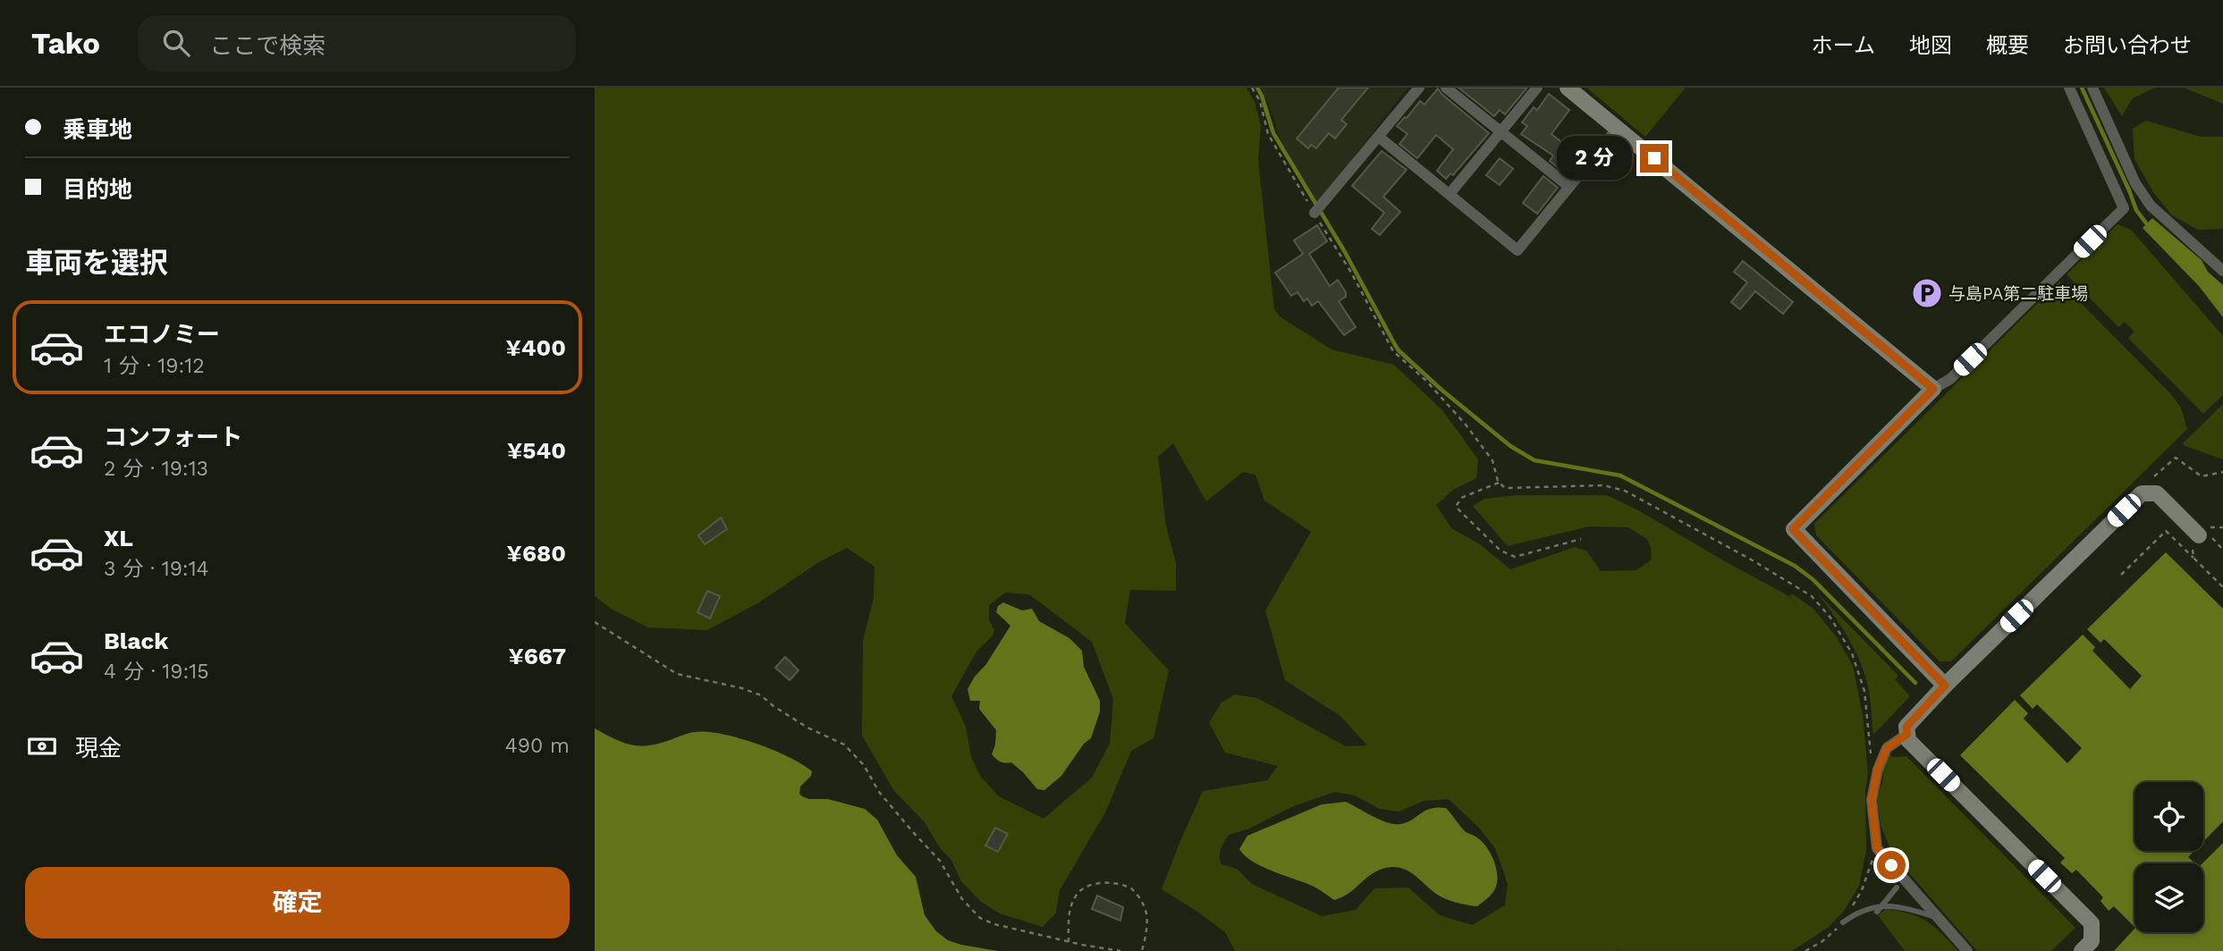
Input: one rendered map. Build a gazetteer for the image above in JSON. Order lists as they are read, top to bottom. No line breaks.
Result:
{"places":{"parking":["与島PA第二駐車場"]},"page":{"header":"Tako","search":"ここで検索","nav":["ホーム","地図","概要","お問い合わせ"],"banner":["乗車地","目的地"],"bubble":"2 分","heading":"車両を選択","list":[{"name":"エコノミー","note":"1 分 · 19:12","value":"¥400"},{"name":"コンフォート","note":"2 分 · 19:13","value":"¥540"},{"name":"XL","note":"3 分 · 19:14","value":"¥680"},{"name":"Black","note":"4 分 · 19:15","value":"¥667"}],"pay":["現金","490 m"],"buttons":"確定"}}
